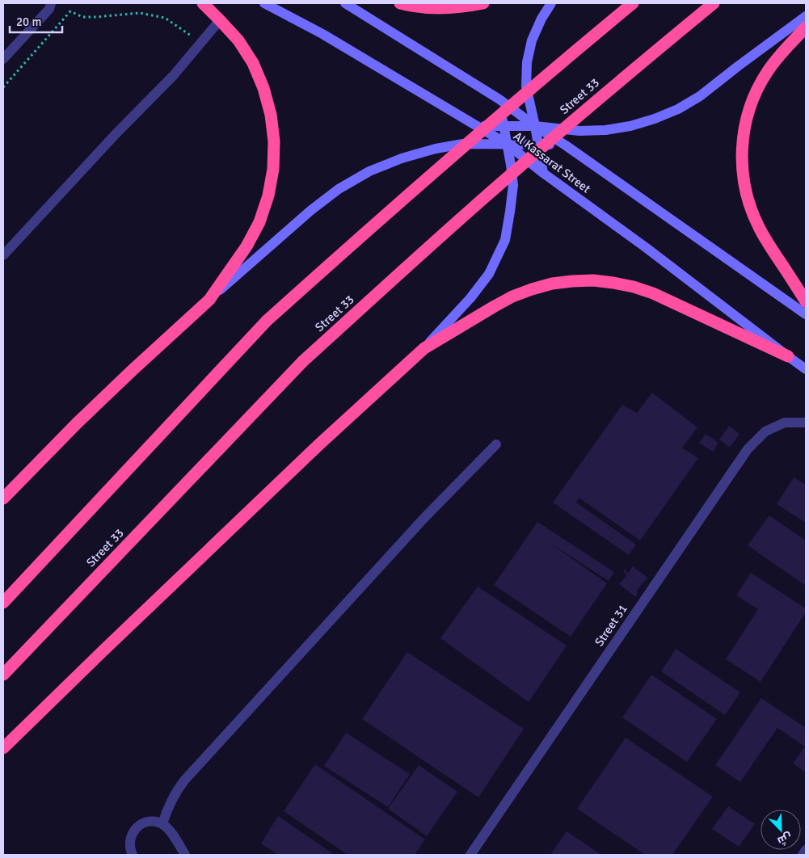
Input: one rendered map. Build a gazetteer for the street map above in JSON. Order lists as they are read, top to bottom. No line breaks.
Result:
{"streets":{"highway":["Street 33"],"street":["Al Kassarat Street","Street 31"]},"scale_bar":"20 m","north":"bottom right"}
